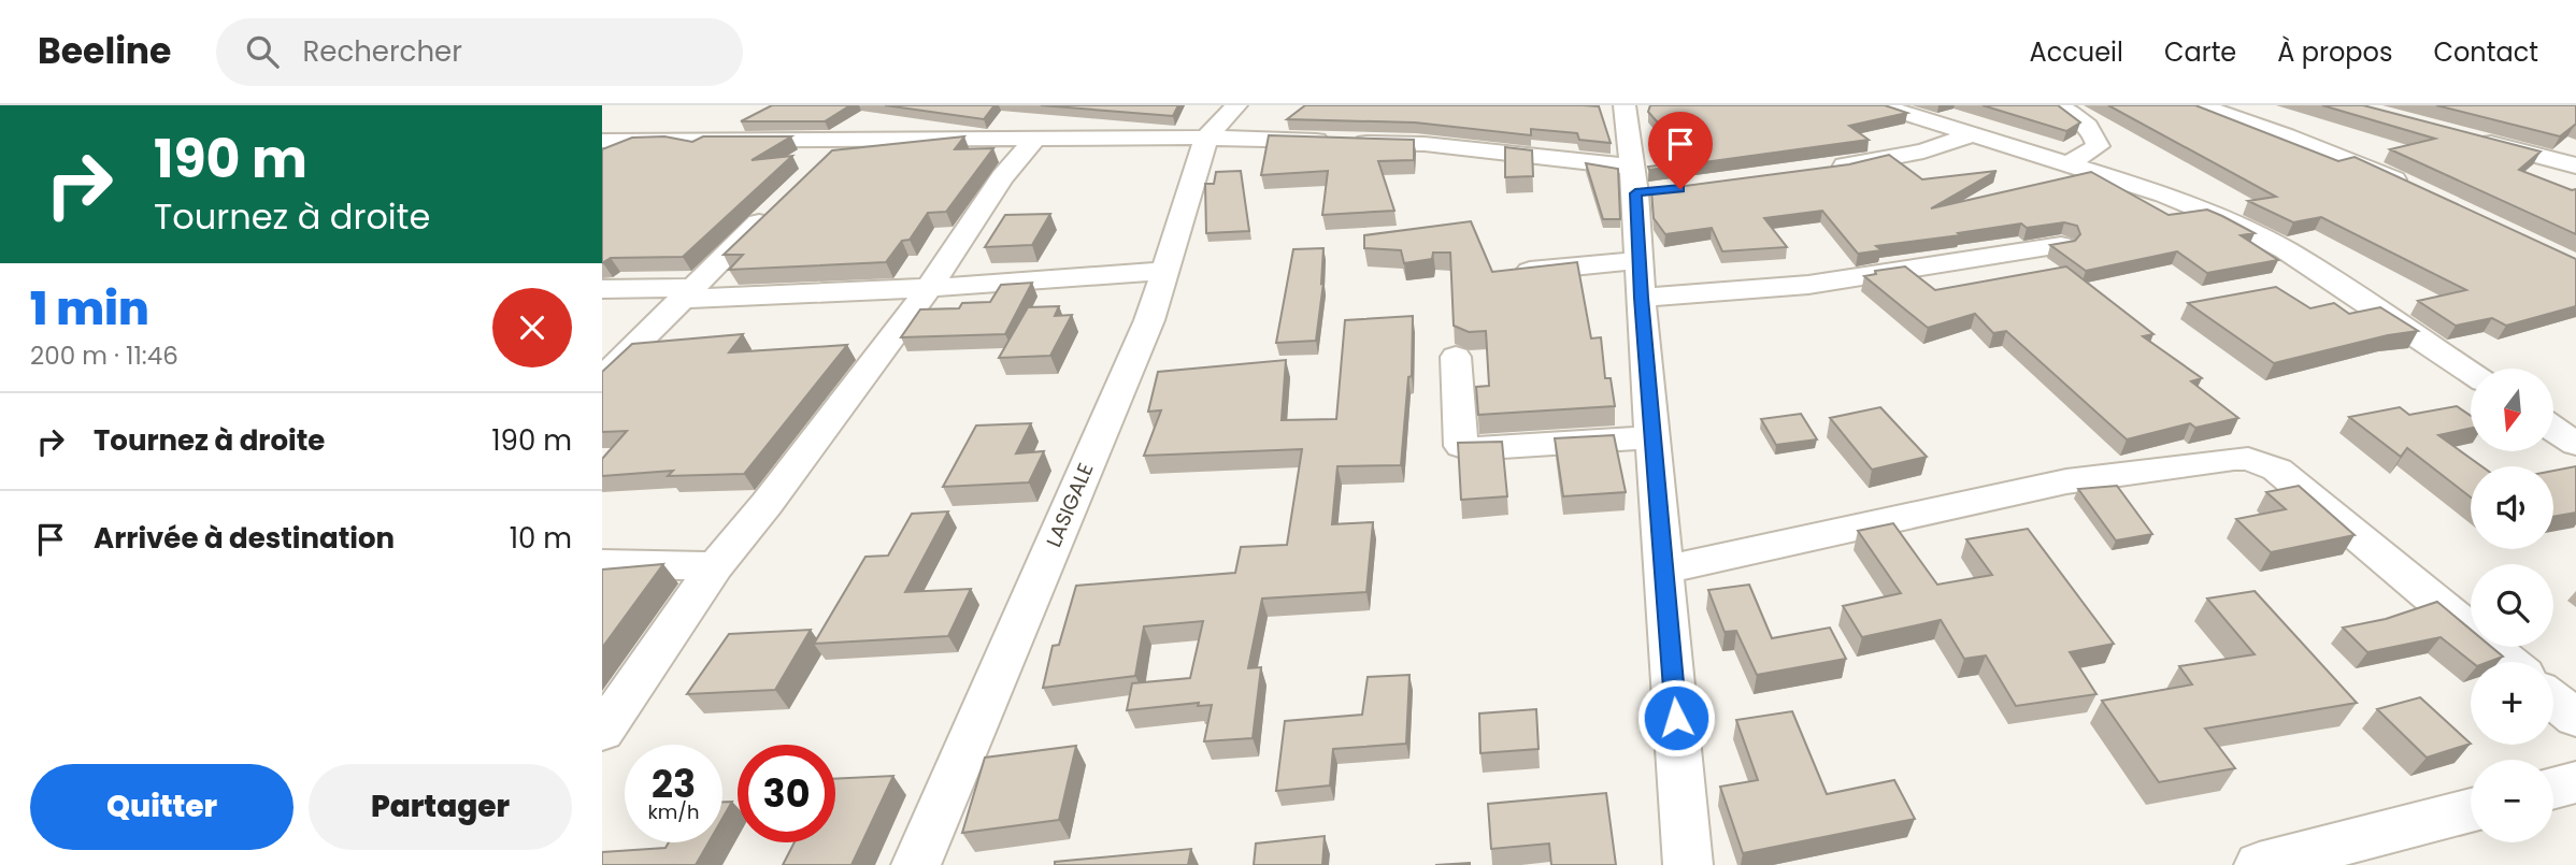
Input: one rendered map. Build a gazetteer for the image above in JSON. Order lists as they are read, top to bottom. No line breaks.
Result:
{"streets":{"street":["LASIGALE"]},"north":"bottom","page":{"header":"Beeline","search":"Rechercher","nav":["Accueil","Carte","À propos","Contact"],"turn":["190 m","Tournez à droite"],"heading":["1 min","200 m · 11:46"],"map_buttons":["+","−"],"list":[{"name":"Tournez à droite","value":"190 m"},{"name":"Arrivée à destination","value":"10 m"}],"speed":"23 km/h","limit":"30","buttons":["Quitter","Partager"]}}
